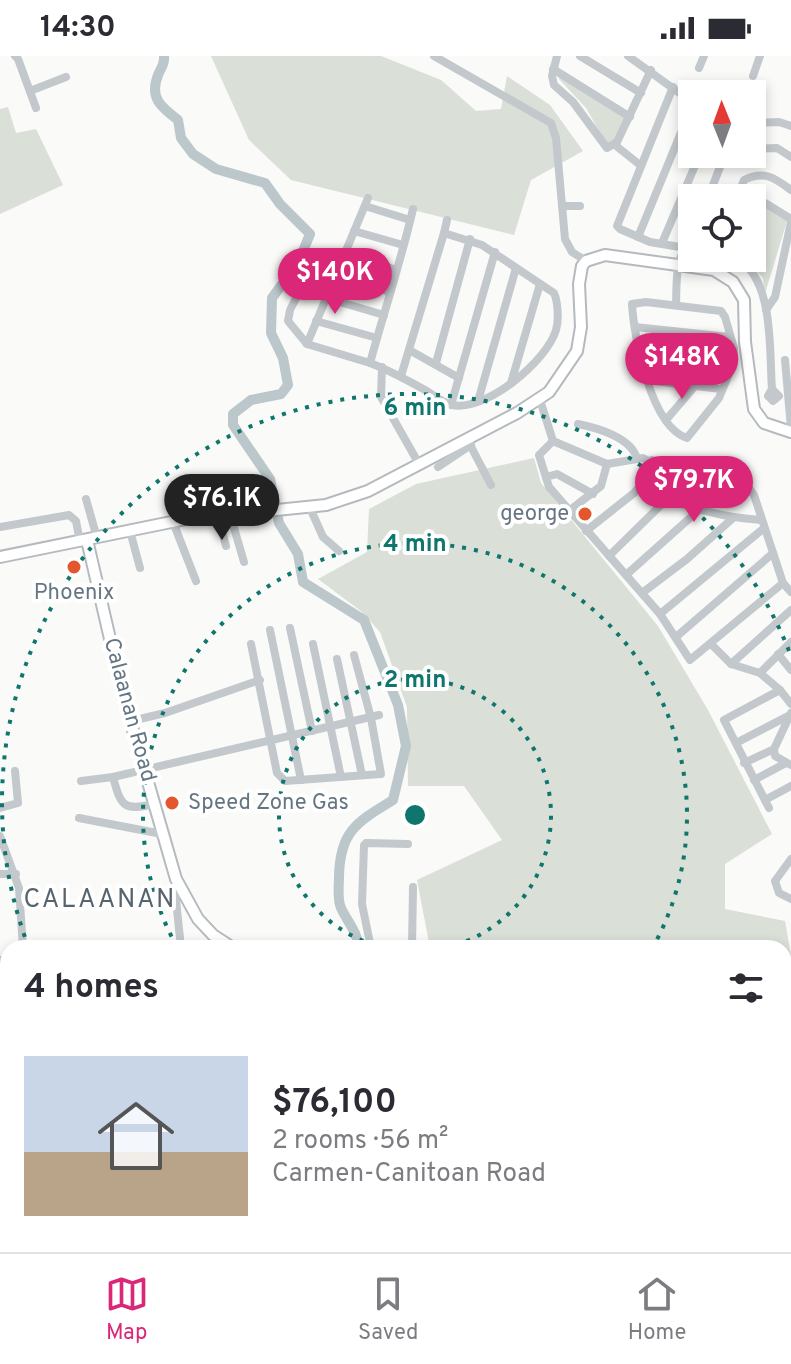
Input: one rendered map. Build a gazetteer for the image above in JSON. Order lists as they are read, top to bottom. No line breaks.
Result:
{"streets":{"main road":["Calaanan Road"]},"districts":["CALAANAN"],"places":["george","Phoenix","Speed Zone Gas"],"north":"top","page":{"status":"14:30","price":["$140K","$148K","$79.7K","$76.1K"],"heading":"4 homes","list":[{"name":"$76,100","note":"2 rooms · 56 m² · Carmen-Canitoan Road"}],"tabs":["Map","Saved","Home"]},"rings":["6 min","4 min","2 min"]}
